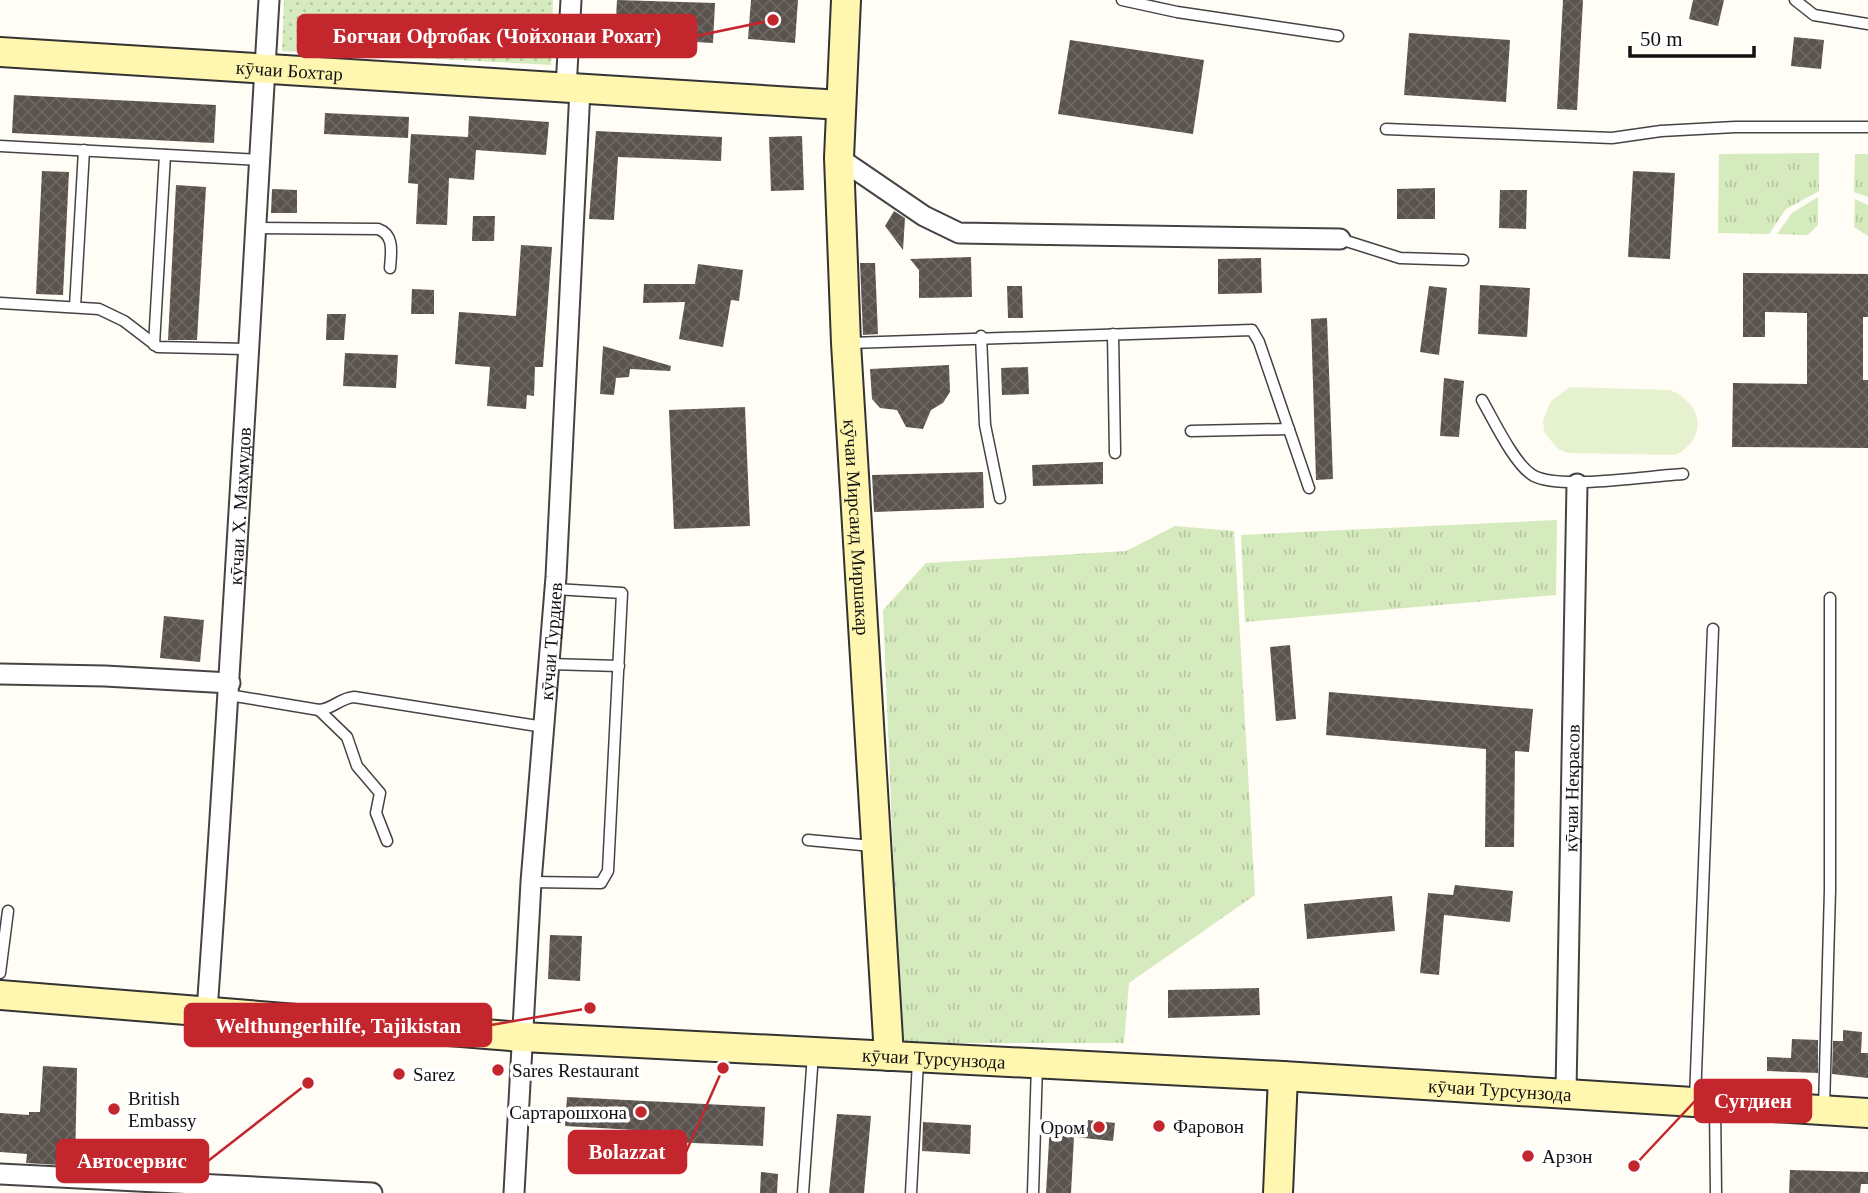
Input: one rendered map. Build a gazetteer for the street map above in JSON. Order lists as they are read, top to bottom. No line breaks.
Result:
{"streets":{"main road":["кӯчаи Бохтар","кӯчаи Мирсаид Миршакар","кӯчаи Турсунзода"],"street":["кӯчаи Х. Маҳмудов","кӯчаи Турдиев","кӯчаи Некрасов"]},"crossings":[["кӯчаи Бохтар","кӯчаи Х. Маҳмудов"],["кӯчаи Бохтар","кӯчаи Мирсаид Миршакар"],["кӯчаи Бохтар","кӯчаи Турдиев"],["кӯчаи Х. Маҳмудов","кӯчаи Турсунзода"],["кӯчаи Мирсаид Миршакар","кӯчаи Турсунзода"],["кӯчаи Турдиев","кӯчаи Турсунзода"],["кӯчаи Некрасов","кӯчаи Турсунзода"]],"places":["Богчаи Офтобак (Чойхонаи Рохат)","Welthungerhilfe, Tajikistan","Bolazzat","Sares Restaurant","Sarez","Автосервис","British Embassy","Сартарошхона","Фаровон","Ором","Арзон","Сугдиен"],"scale_bar":"50 m"}
